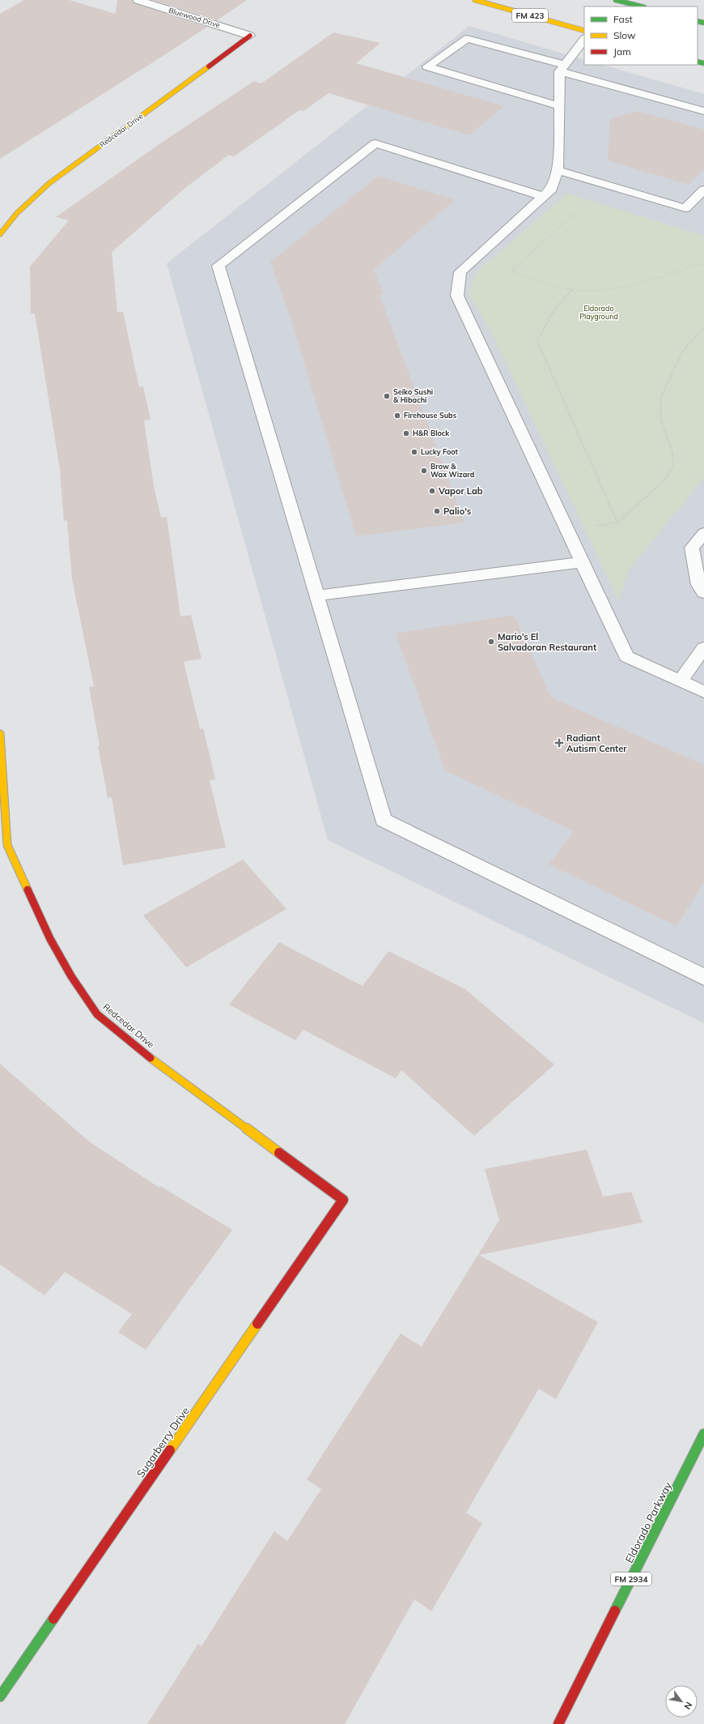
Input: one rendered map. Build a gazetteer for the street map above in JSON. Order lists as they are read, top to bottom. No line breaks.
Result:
{"streets":{"street":["FM 423","Bluewood Drive","Redcedar Drive","Sugarberry Drive","Eldorado Parkway","FM 2934"]},"crossings":[["Bluewood Drive","Redcedar Drive"],["Redcedar Drive","Sugarberry Drive"]],"parks":["Eldorado Playground"],"places":{"other":["Seiko Sushi & Hibachi","Firehouse Subs","H&R Block","Lucky Foot","Brow & Wax Wizard","Vapor Lab","Palio's","Mario’s El Salvadoran Restaurant"],"health":["Radiant Autism Center"]},"legend":["Fast","Slow","Jam"],"north":"bottom right"}
